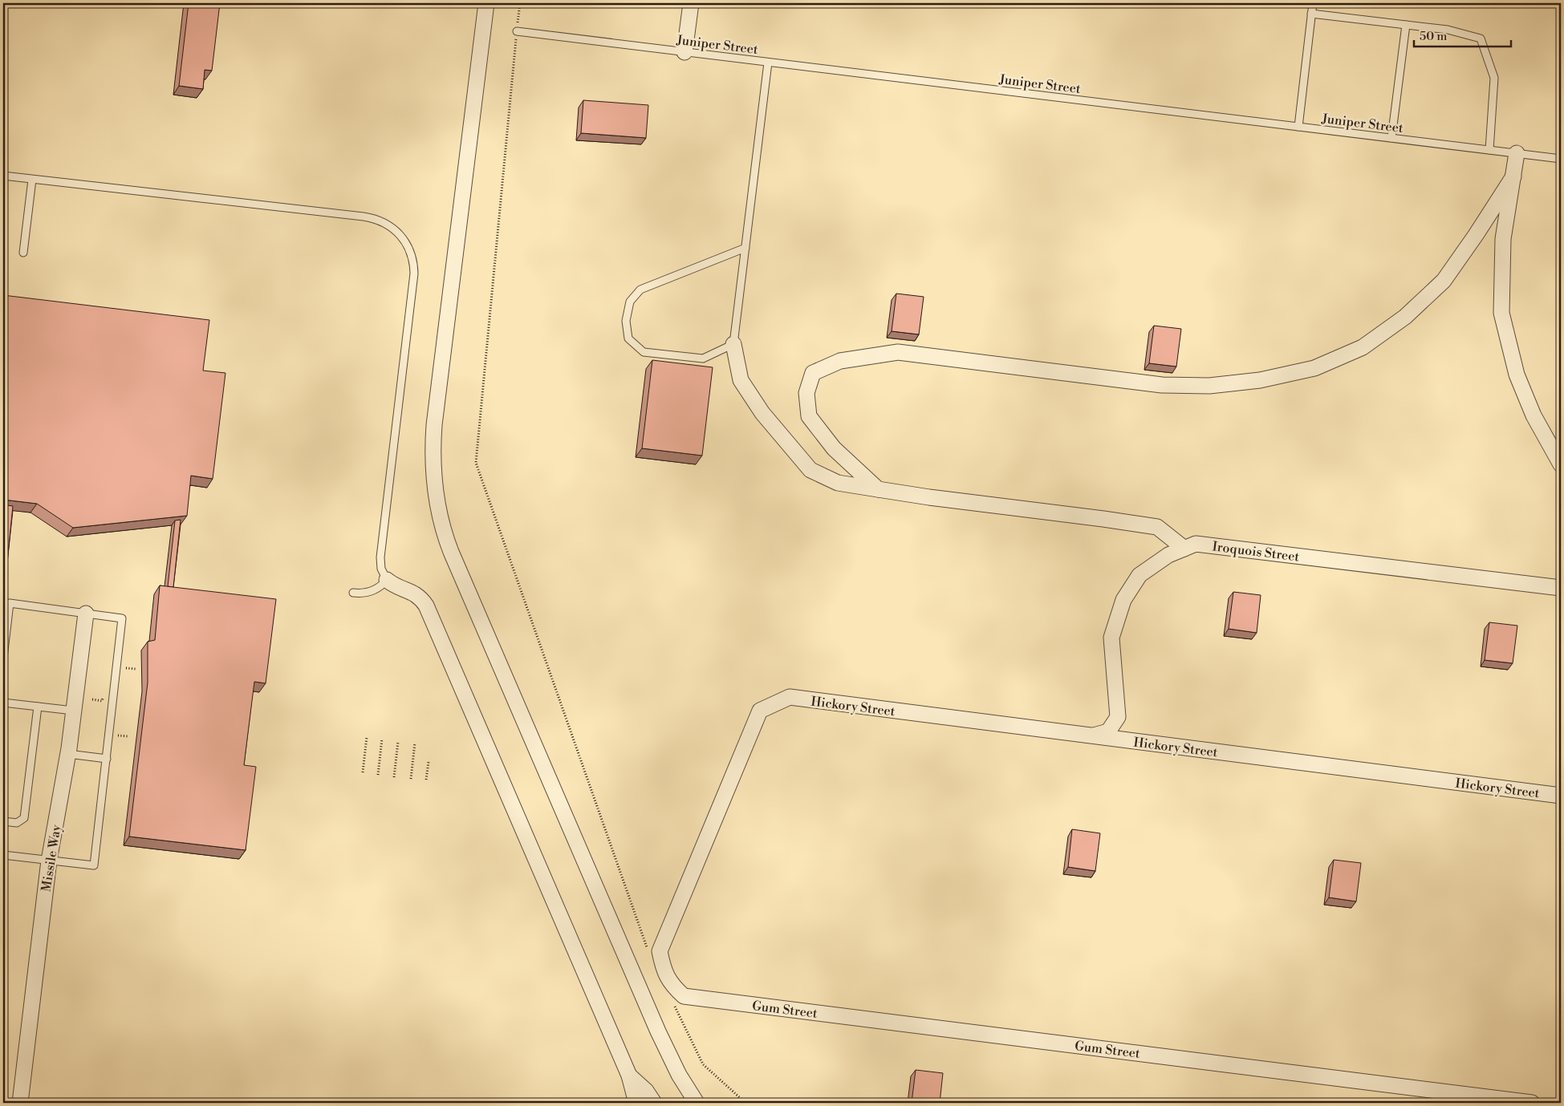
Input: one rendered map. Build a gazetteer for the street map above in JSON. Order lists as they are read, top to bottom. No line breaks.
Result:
{"streets":{"street":["Iroquois Street","Hickory Street","Missile Way","Gum Street"],"lane":["Juniper Street"]},"crossings":[["Iroquois Street","Hickory Street"],["Hickory Street","Gum Street"]],"scale_bar":"50 m"}
